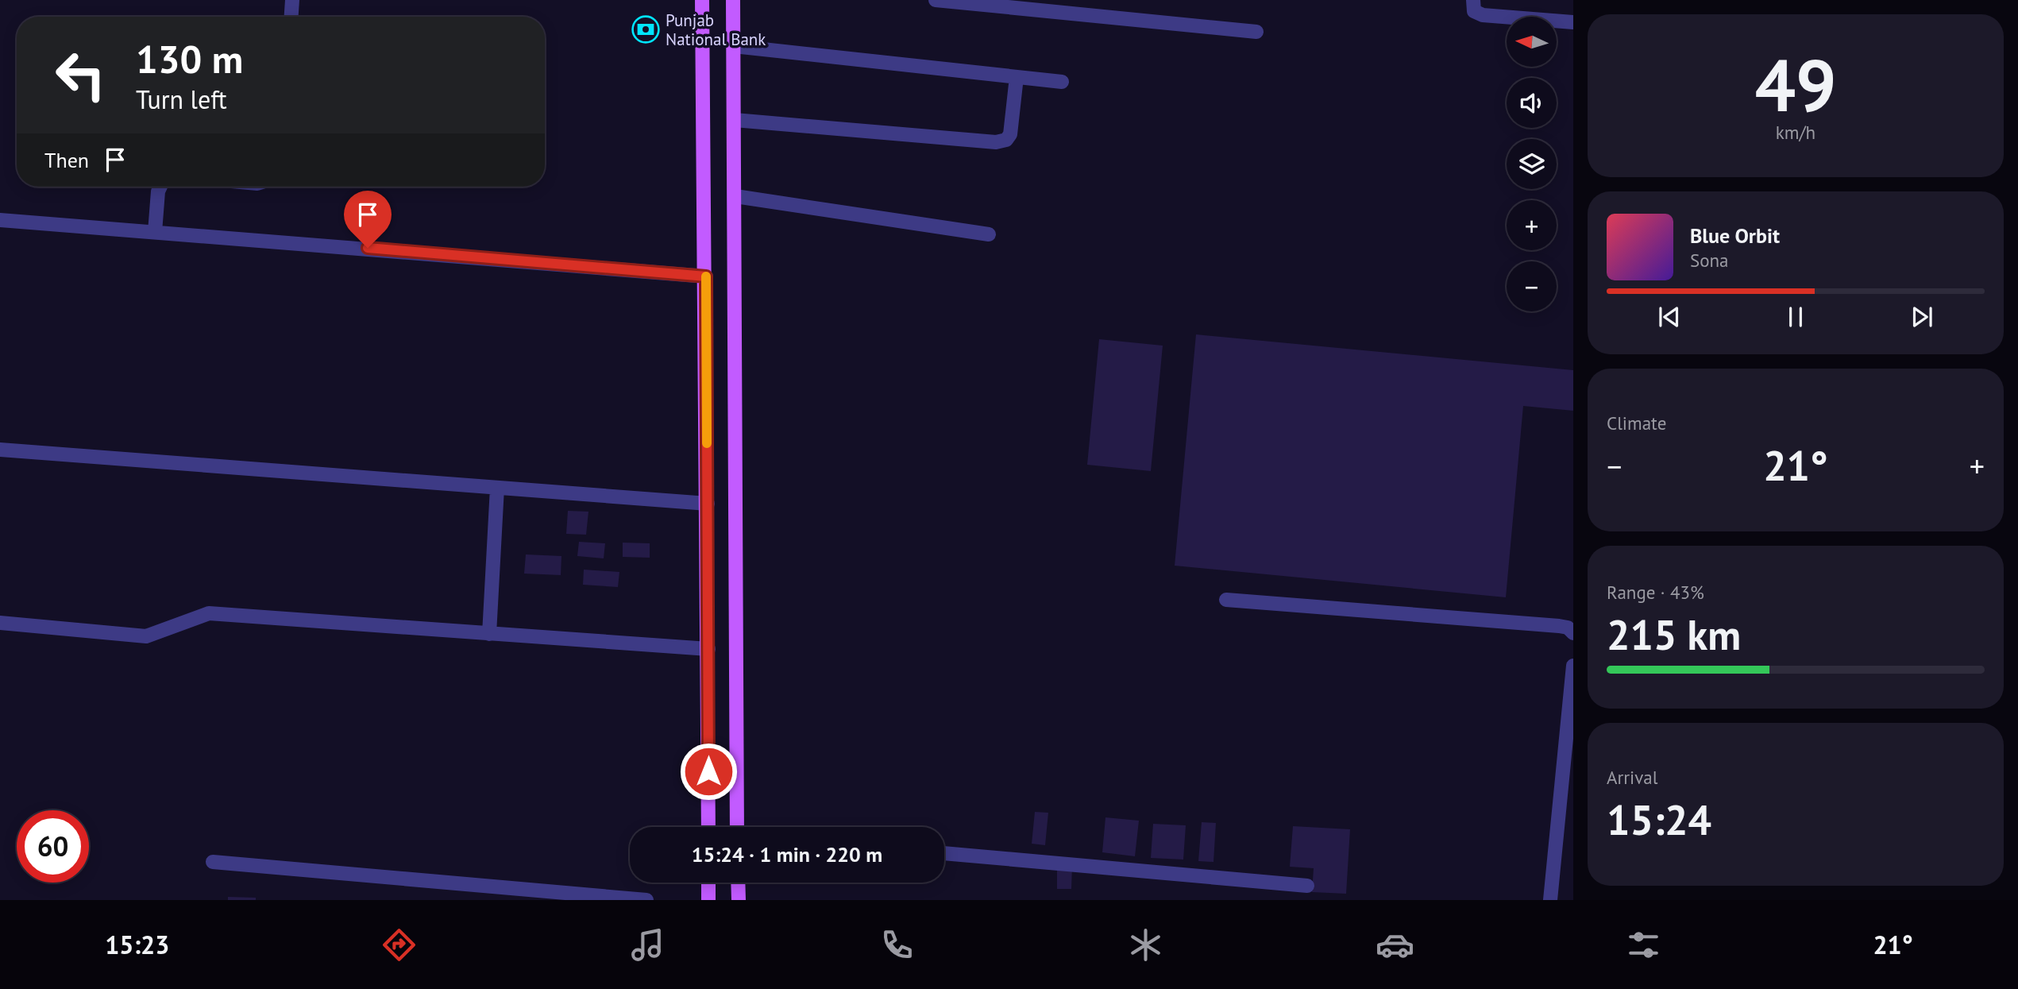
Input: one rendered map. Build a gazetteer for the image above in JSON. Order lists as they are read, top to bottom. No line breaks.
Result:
{"places":{"bank":["Punjab National Bank"]},"north":"left","page":{"tile":[["49","km/h"],"Climate",["Range · 43%","215 km"],["Arrival","15:24"]],"map_buttons":["+","−"],"turn":["130 m","Turn left"],"then":"Then","song":["Blue Orbit","Sona"],"heat":["−","21°","+"],"limit":"60","trip":"15:24 · 1 min · 220 m","tabs":["15:23","21°"]}}
